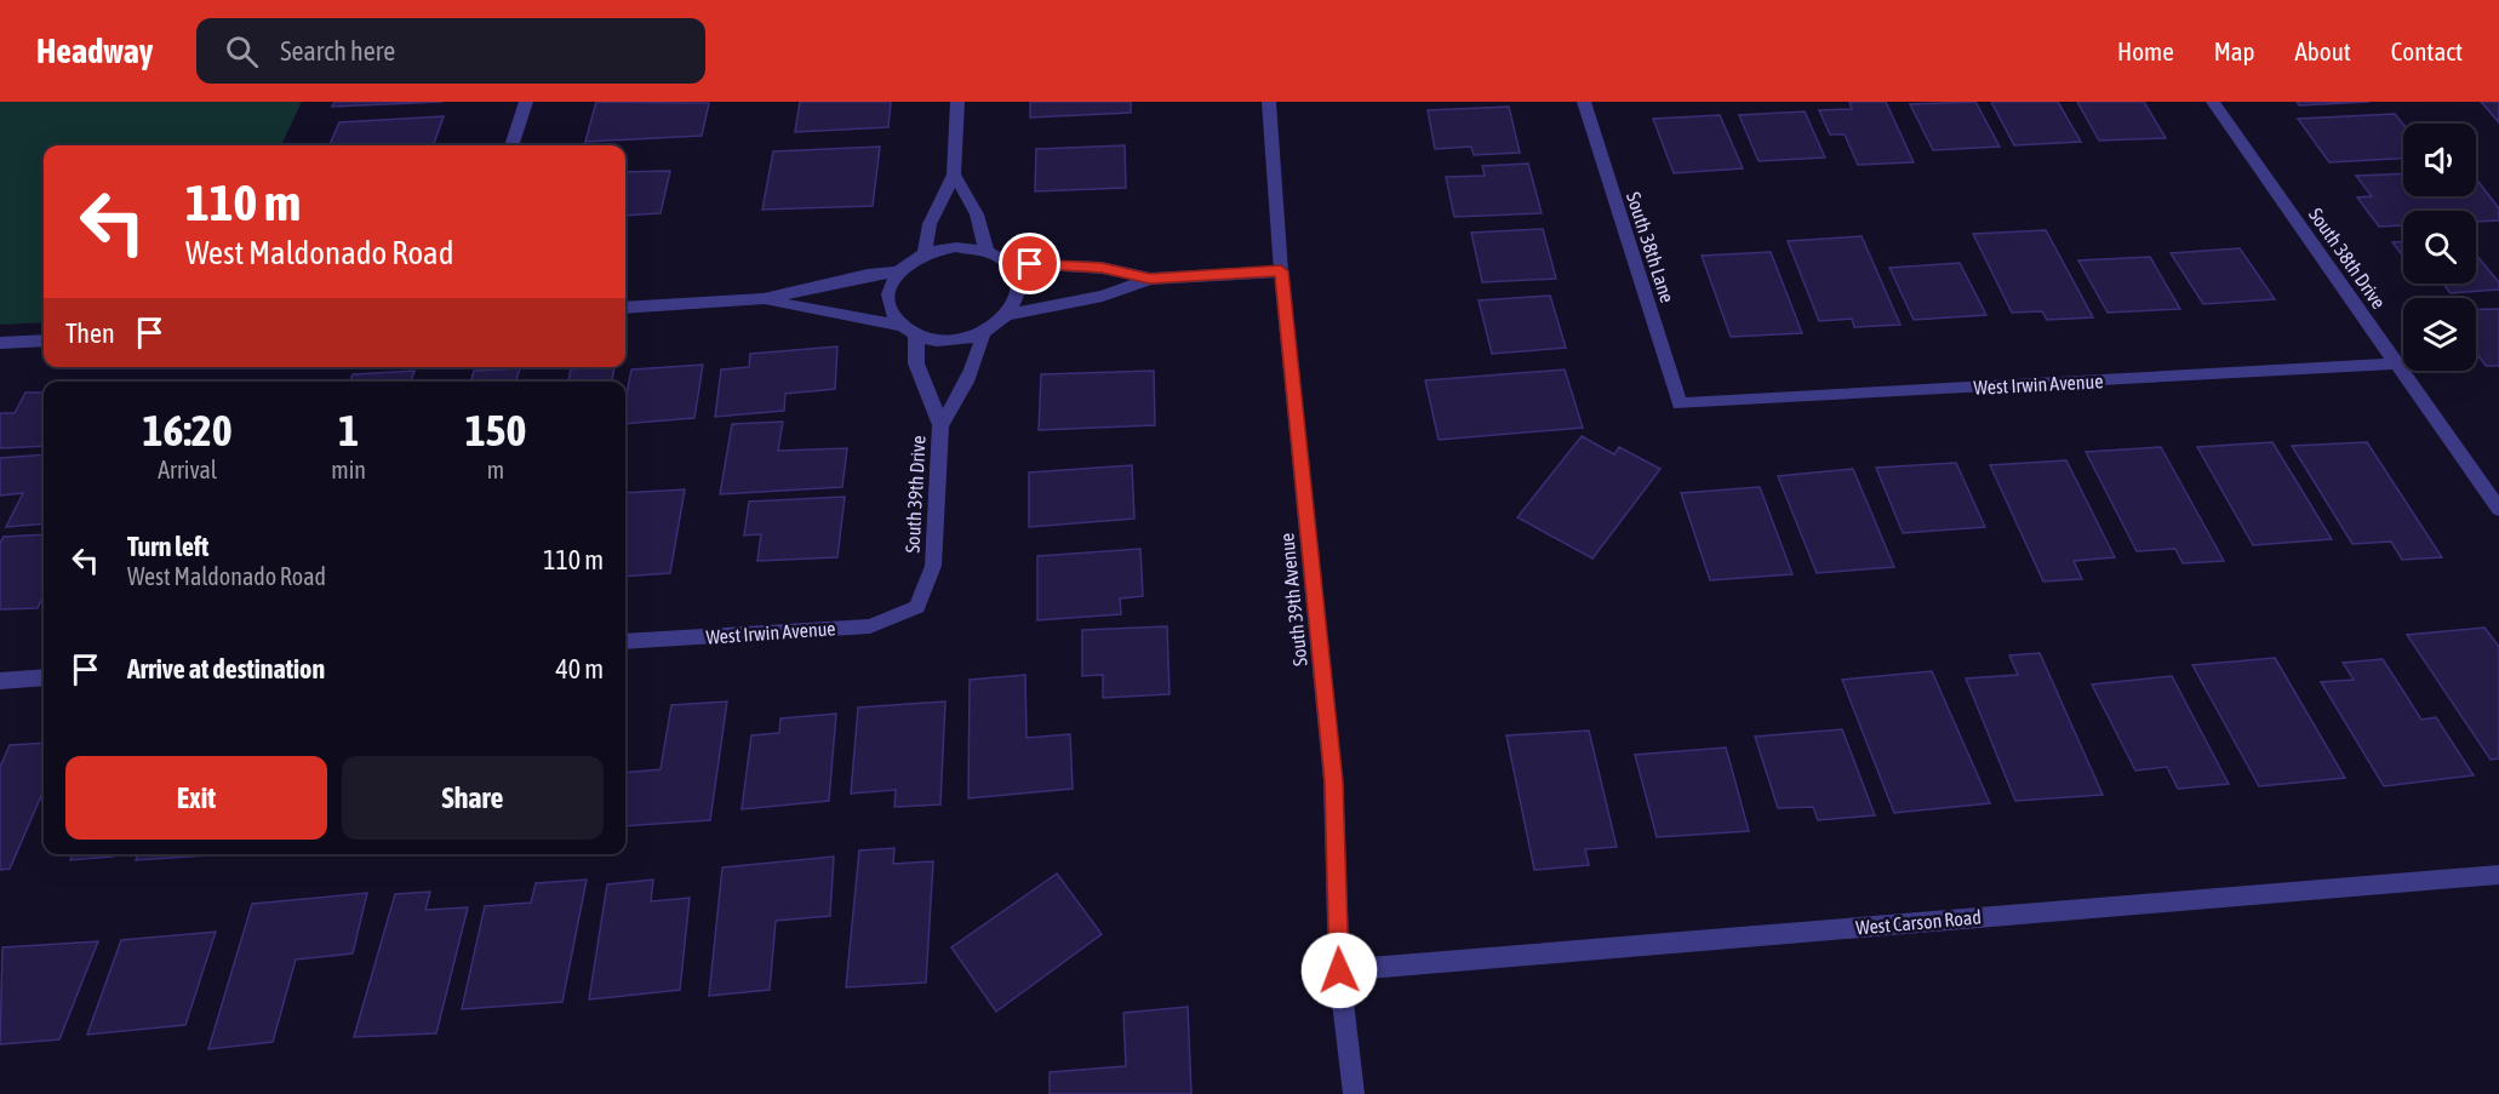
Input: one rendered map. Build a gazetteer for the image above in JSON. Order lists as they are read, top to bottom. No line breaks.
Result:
{"streets":{"street":["South 38th Lane","South 38th Drive","West Irwin Avenue","South 39th Drive","South 39th Avenue","West Carson Road"]},"crossings":[["South 38th Lane","West Irwin Avenue"],["South 38th Drive","West Irwin Avenue"],["West Irwin Avenue","South 39th Drive"],["South 39th Avenue","West Carson Road"]],"page":{"header":"Headway","search":"Search here","nav":["Home","Map","About","Contact"],"turn":["110 m","West Maldonado Road"],"then":"Then","eta":["16:20","Arrival","1","min","150","m"],"list":[{"name":"Turn left","note":"West Maldonado Road","value":"110 m"},{"name":"Arrive at destination","value":"40 m"}],"buttons":["Exit","Share"]}}
